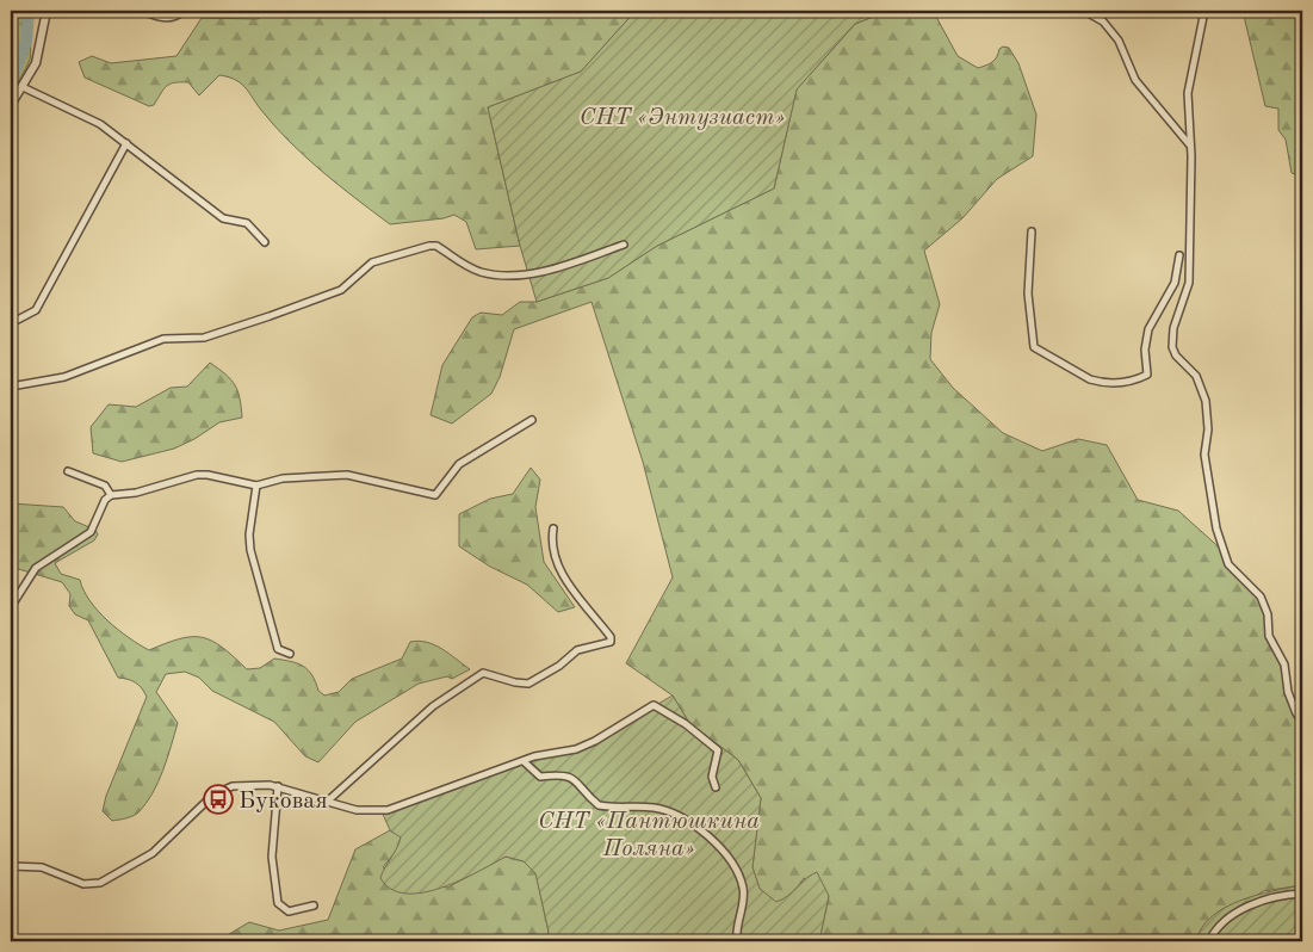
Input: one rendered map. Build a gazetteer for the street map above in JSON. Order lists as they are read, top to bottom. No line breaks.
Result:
{"parks":["СНТ «Энтузиаст»","СНТ «Пантюшкина Поляна»"],"places":{"bus stop":["Буковая"]}}
